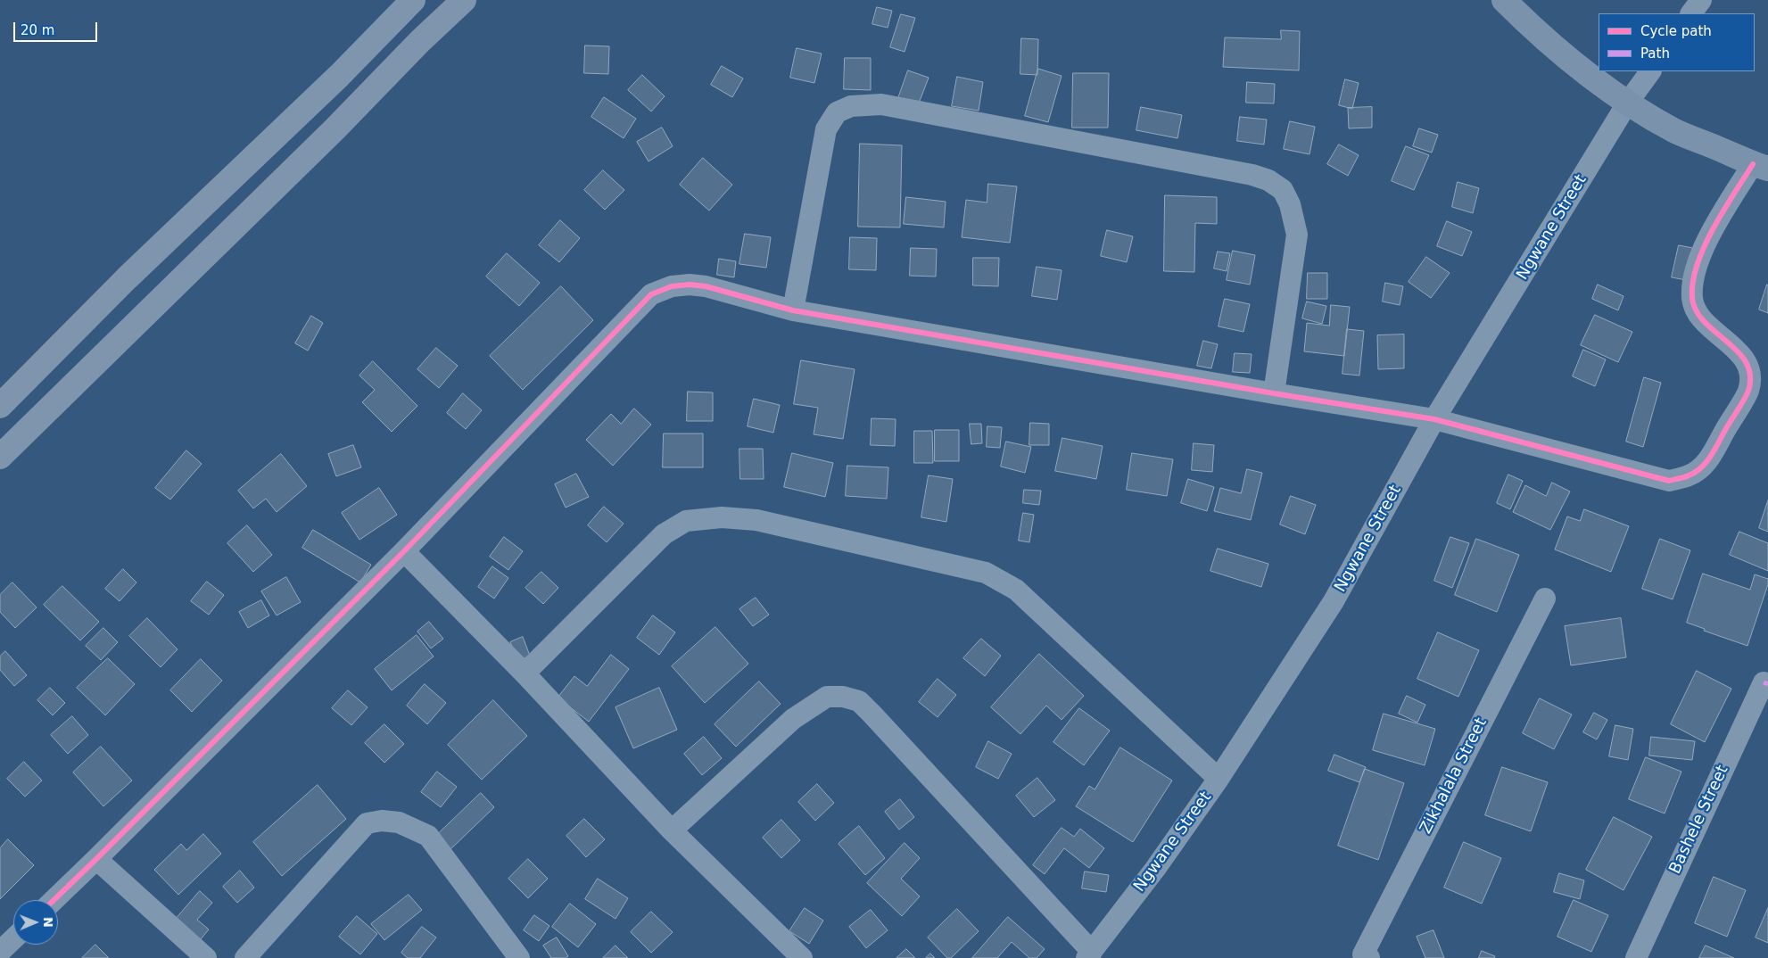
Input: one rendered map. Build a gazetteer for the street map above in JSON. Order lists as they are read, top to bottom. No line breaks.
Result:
{"streets":{"street":["Ngwane Street","Zikhalala Street","Bashele Street"]},"legend":["Cycle path","Path"],"scale_bar":"20 m","north":"right"}
